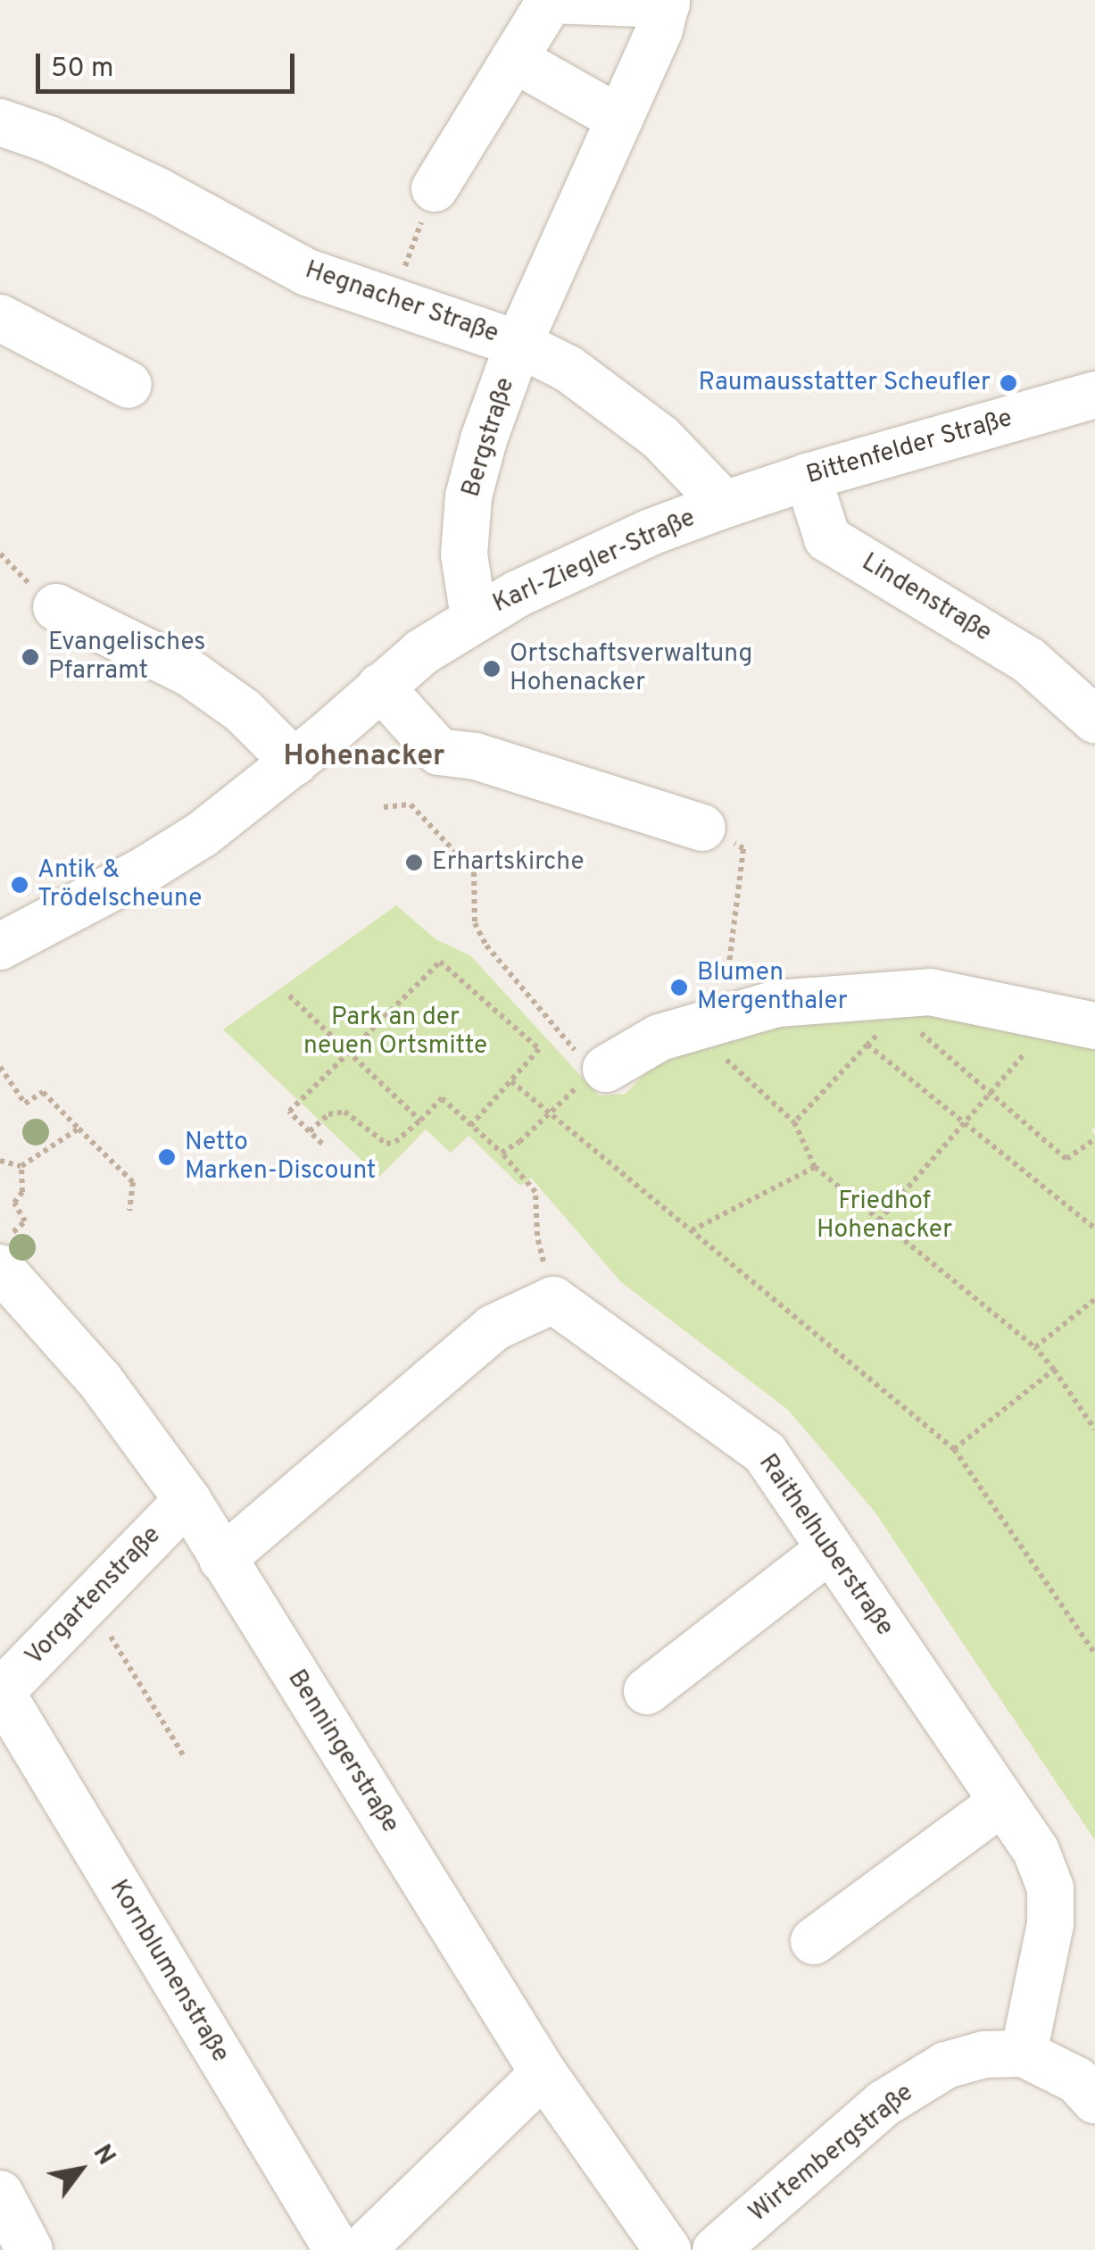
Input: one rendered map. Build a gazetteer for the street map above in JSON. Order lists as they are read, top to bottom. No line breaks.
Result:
{"streets":{"street":["Hegnacher Straße","Bergstraße","Bittenfelder Straße","Karl-Ziegler-Straße","Lindenstraße","Raithelhuberstraße","Vorgartenstraße","Benningerstraße","Kornblumenstraße","Wirtembergstraße"]},"crossings":[["Hegnacher Straße","Bergstraße"],["Hegnacher Straße","Bittenfelder Straße"],["Hegnacher Straße","Karl-Ziegler-Straße"],["Bergstraße","Karl-Ziegler-Straße"],["Bittenfelder Straße","Karl-Ziegler-Straße"],["Bittenfelder Straße","Lindenstraße"],["Raithelhuberstraße","Wirtembergstraße"],["Vorgartenstraße","Benningerstraße"],["Vorgartenstraße","Kornblumenstraße"]],"districts":["Hohenacker"],"parks":["Park an der neuen Ortsmitte","Friedhof Hohenacker"],"places":["Raumausstatter Scheufler","Evangelisches Pfarramt","Ortschaftsverwaltung Hohenacker","Erhartskirche","Antik & Trödelscheune","Blumen Mergenthaler","Netto Marken-Discount"],"scale_bar":"50 m","north":"top right"}
